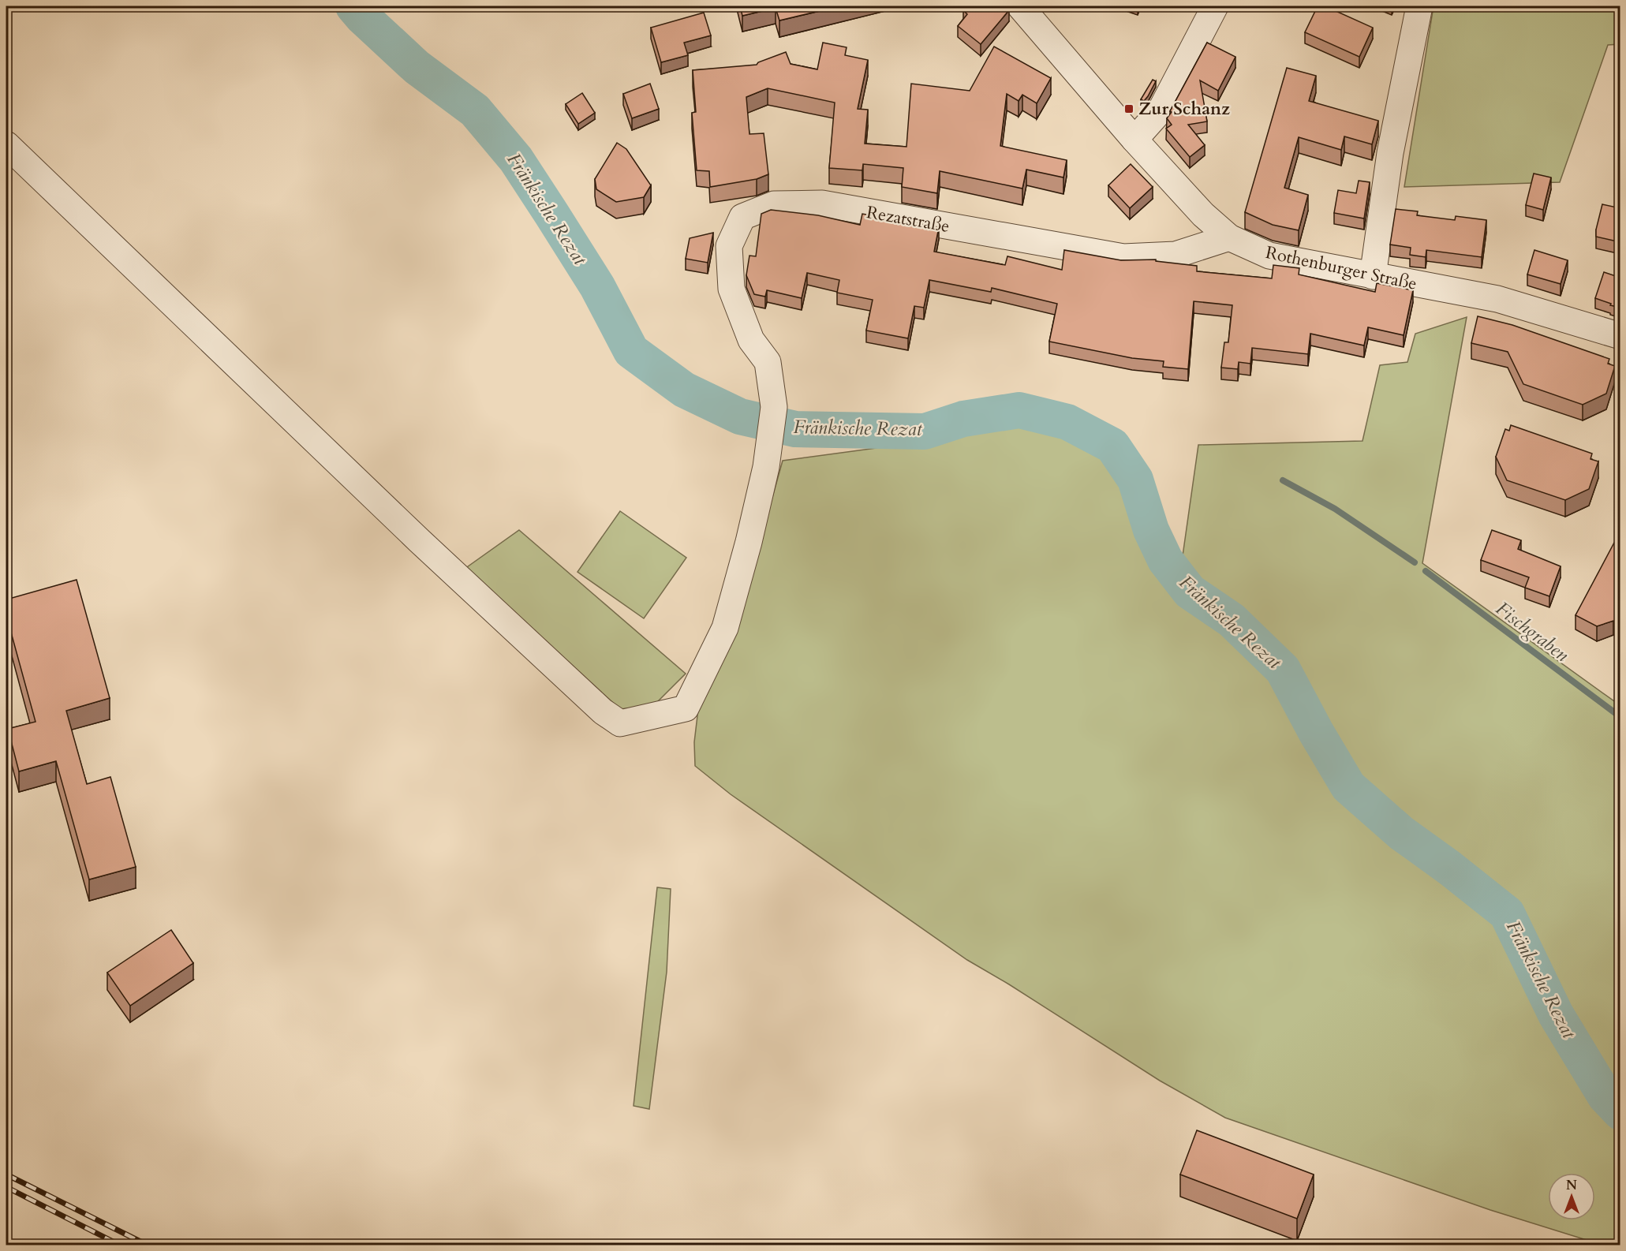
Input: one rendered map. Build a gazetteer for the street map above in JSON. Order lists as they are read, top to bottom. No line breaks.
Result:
{"streets":{"street":["Rezatstraße","Rothenburger Straße"]},"crossings":[["Rezatstraße","Rothenburger Straße"]],"water":["Fränkische Rezat","Fischgraben"],"places":{"transit":["Zur Schanz"]},"north":"top"}
